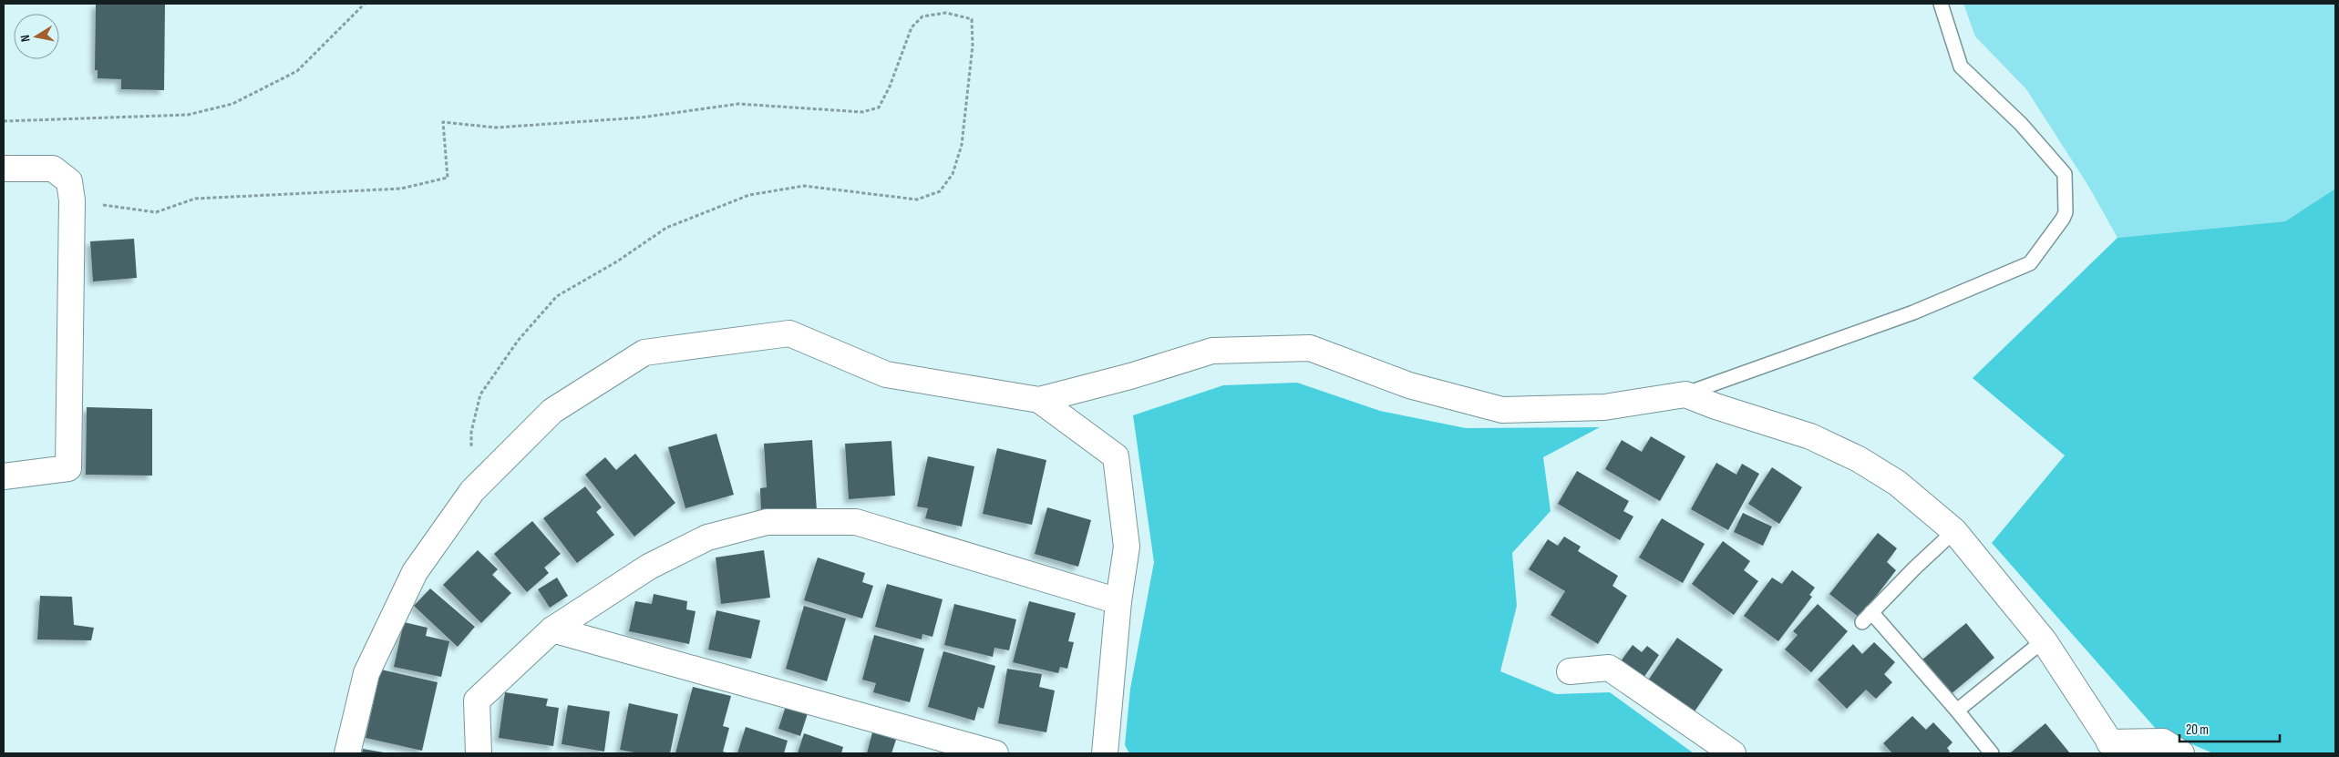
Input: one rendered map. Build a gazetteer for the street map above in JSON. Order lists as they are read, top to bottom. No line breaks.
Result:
{"scale_bar":"20 m","north":"left"}
